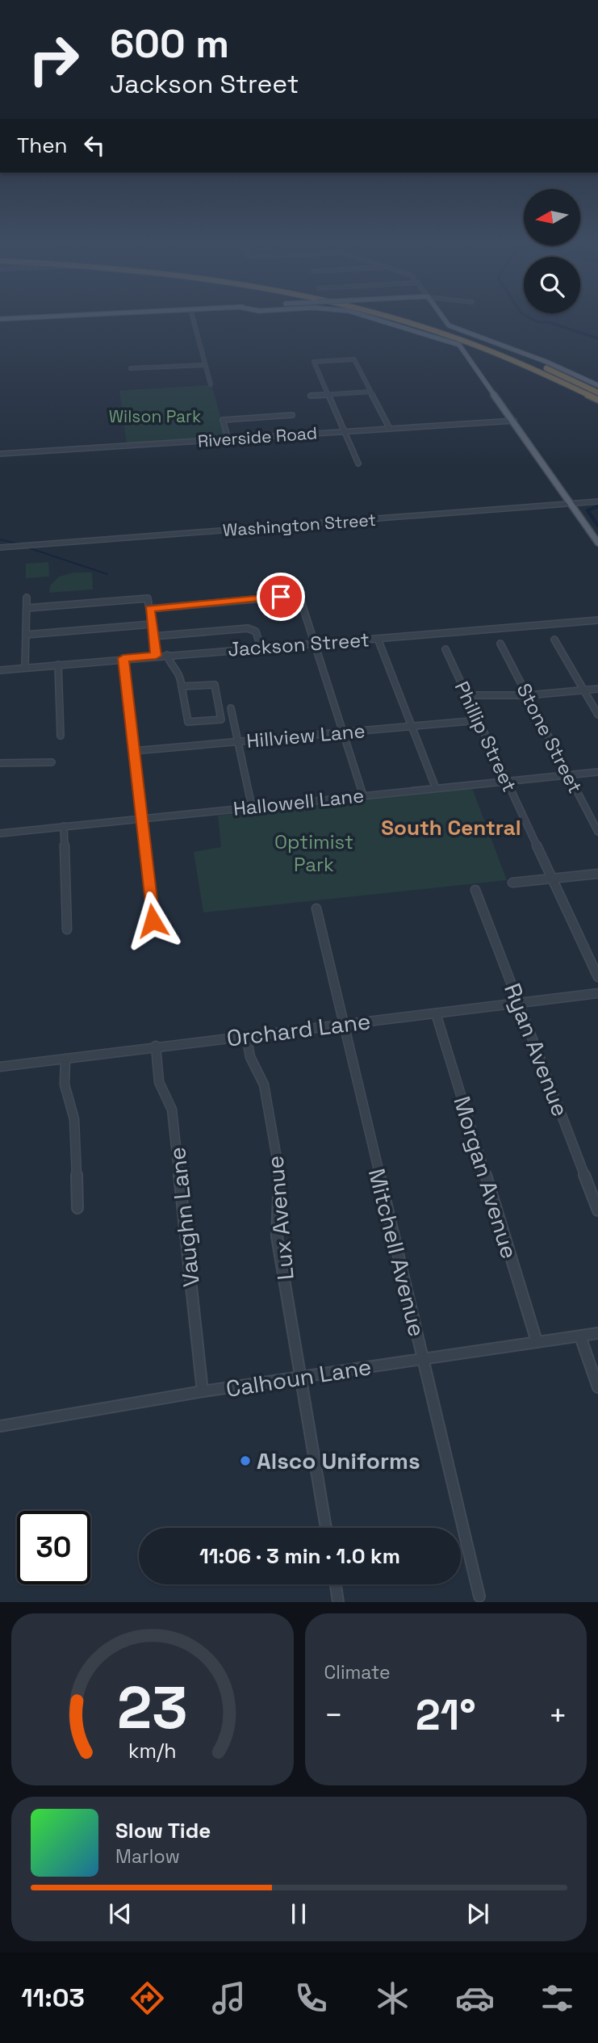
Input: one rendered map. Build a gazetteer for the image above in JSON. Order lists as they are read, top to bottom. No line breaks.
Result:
{"streets":{"street":["Riverside Road","Washington Street","Jackson Street","Hillview Lane","Phillip Street","Stone Street","Hallowell Lane","Orchard Lane","Ryan Avenue","Morgan Avenue","Vaughn Lane","Lux Avenue","Mitchell Avenue","Calhoun Lane"]},"crossings":[["Hillview Lane","Phillip Street"],["Phillip Street","Hallowell Lane"],["Stone Street","Hallowell Lane"],["Orchard Lane","Ryan Avenue"],["Orchard Lane","Morgan Avenue"],["Orchard Lane","Vaughn Lane"],["Orchard Lane","Lux Avenue"],["Orchard Lane","Mitchell Avenue"],["Morgan Avenue","Calhoun Lane"],["Vaughn Lane","Calhoun Lane"],["Lux Avenue","Calhoun Lane"],["Mitchell Avenue","Calhoun Lane"]],"districts":["South Central"],"parks":["Wilson Park","Optimist Park"],"places":["Alsco Uniforms"],"north":"left","page":{"turn":["600 m","Jackson Street"],"then":"Then","limit":"30","trip":"11:06 · 3 min · 1.0 km","tile":"Climate","heat":["−","21°","+"],"song":["Slow Tide","Marlow"],"tabs":"11:03","gauge":["23","km/h"]}}
